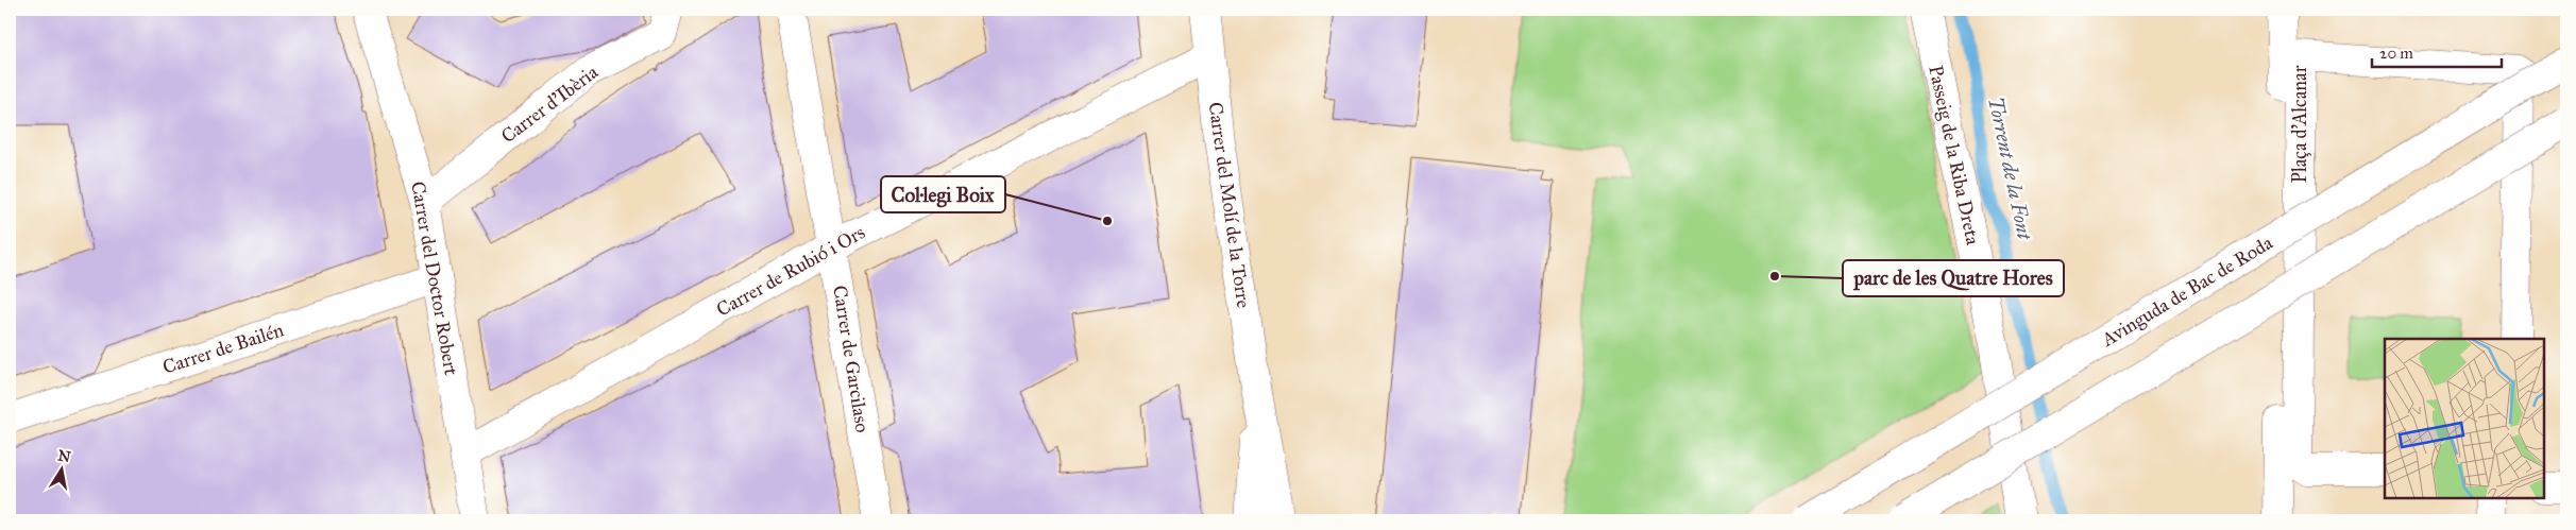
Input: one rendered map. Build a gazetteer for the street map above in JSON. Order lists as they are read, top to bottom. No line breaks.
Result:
{"streets":{"street":["Carrer d'Ibèria","Plaça d'Alcanar","Passeig de la Riba Dreta","Carrer del Molí de la Torre","Carrer de Rubió i Ors","Carrer del Doctor Robert","Avinguda de Bac de Roda","Carrer de Bailén","Carrer de Garcilaso"]},"crossings":[["Carrer d'Ibèria","Carrer del Doctor Robert"],["Carrer del Molí de la Torre","Carrer de Rubió i Ors"],["Carrer de Rubió i Ors","Carrer del Doctor Robert"],["Carrer de Rubió i Ors","Carrer de Garcilaso"],["Carrer del Doctor Robert","Carrer de Bailén"]],"water":["Torrent de la Font"],"places":["Col·legi Boix","parc de les Quatre Hores"],"scale_bar":"20 m","north":"top"}
